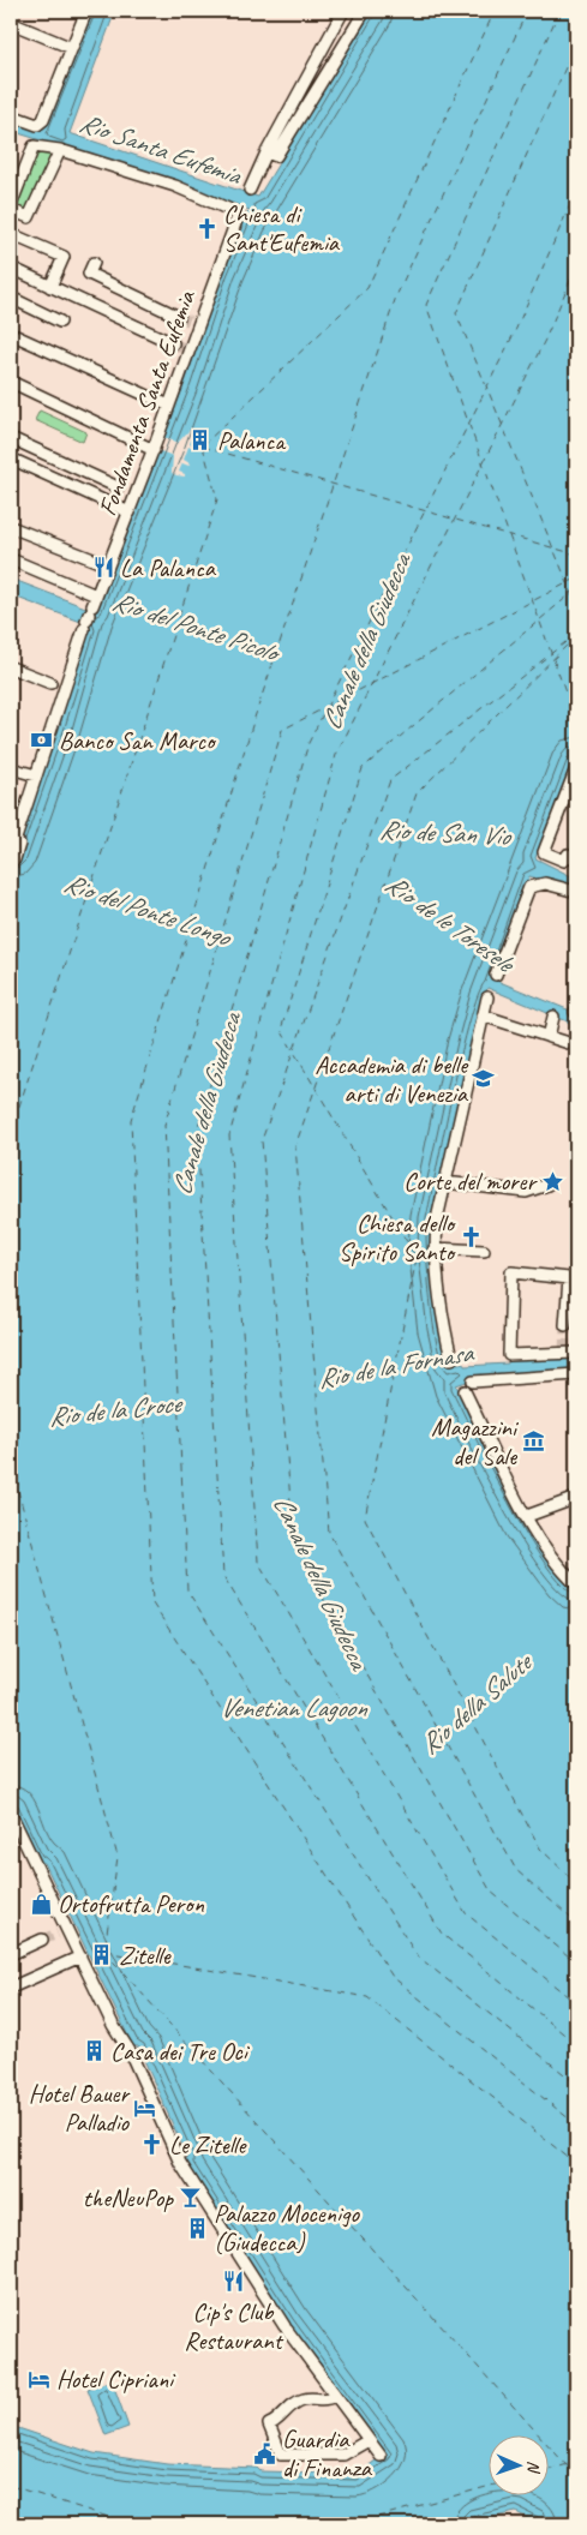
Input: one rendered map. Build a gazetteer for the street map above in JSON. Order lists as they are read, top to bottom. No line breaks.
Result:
{"streets":{"street":["Fondamenta Santa Eufemia"]},"water":["Rio Santa Eufemia","Rio del Ponte Picolo","Canale della Giudecca","Rio de San Vio","Rio del Ponte Longo","Rio de le Toresele","Rio de la Fornasa","Rio de la Croce","Rio della Salute","Venetian Lagoon"],"places":{"church":["Chiesa di Sant'Eufemia","Chiesa dello Spirito Santo","Le Zitelle"],"building":["Palanca","Zitelle","Casa dei Tre Oci","Palazzo Mocenigo (Giudecca)"],"restaurant":["La Palanca","Cip's Club Restaurant"],"bank":["Banco San Marco"],"school or university":["Accademia di belle arti di Venezia"],"place":["Corte del morer"],"museum":["Magazzini del Sale"],"shop":["Ortofrutta Peron"],"hotel":["Hotel Bauer Palladio","Hotel Cipriani"],"bar":["theNeuPop"],"public building":["Guardia di Finanza"]},"north":"right"}
